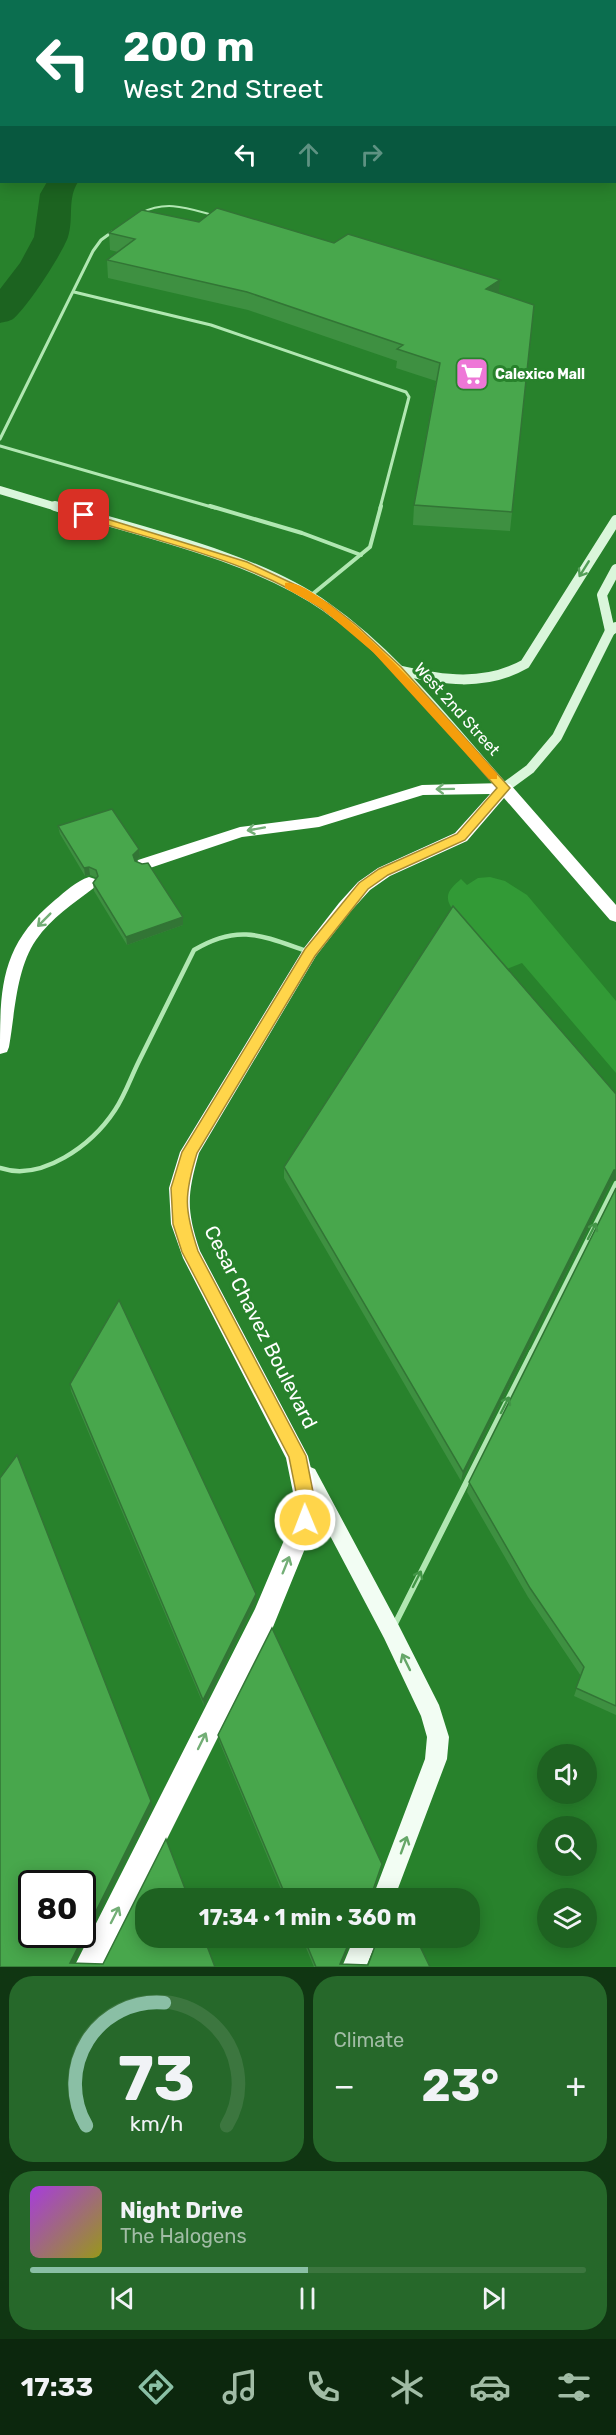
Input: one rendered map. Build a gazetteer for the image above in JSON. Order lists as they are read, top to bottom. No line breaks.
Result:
{"streets":{"highway":["West 2nd Street","Cesar Chavez Boulevard"]},"crossings":[["West 2nd Street","Cesar Chavez Boulevard"]],"places":{"supermarket":["Calexico Mall"]},"page":{"turn":["200 m","West 2nd Street"],"limit":"80","trip":"17:34 · 1 min · 360 m","tile":"Climate","heat":["−","23°","+"],"song":["Night Drive","The Halogens"],"tabs":"17:33","gauge":["73","km/h"]}}
